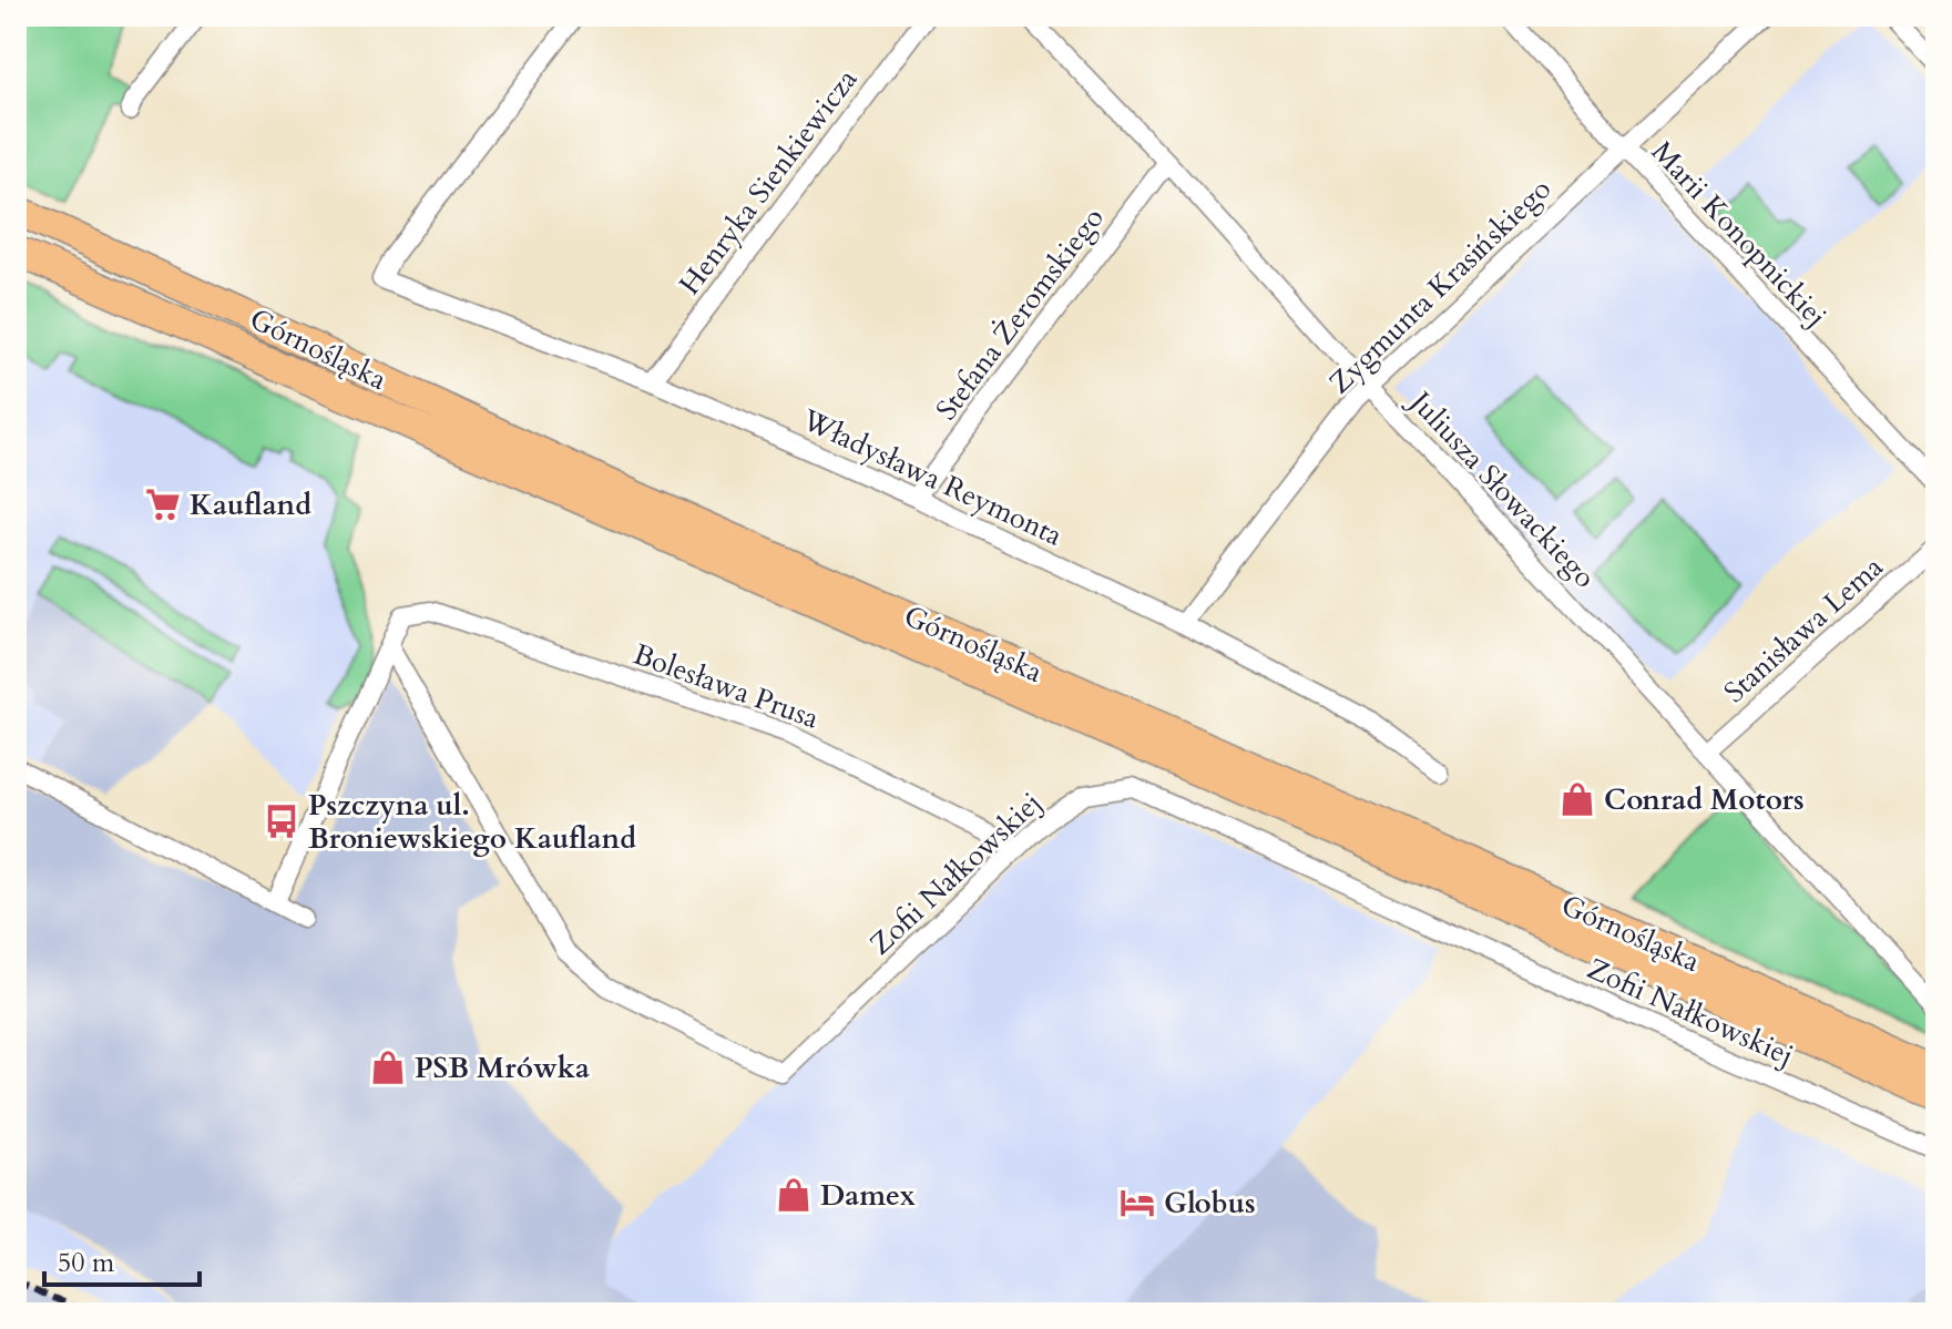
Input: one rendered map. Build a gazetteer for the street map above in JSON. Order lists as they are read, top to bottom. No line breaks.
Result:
{"streets":{"main road":["Górnośląska"],"street":["Henryka Sienkiewicza","Marii Konopnickiej","Zygmunta Krasińskiego","Stefana Żeromskiego","Władysława Reymonta","Juliusza Słowackiego","Stanisława Lema","Bolesława Prusa","Zofii Nałkowskiej"]},"crossings":[["Henryka Sienkiewicza","Władysława Reymonta"],["Marii Konopnickiej","Zygmunta Krasińskiego"],["Zygmunta Krasińskiego","Władysława Reymonta"],["Zygmunta Krasińskiego","Juliusza Słowackiego"],["Stefana Żeromskiego","Władysława Reymonta"],["Stefana Żeromskiego","Juliusza Słowackiego"],["Juliusza Słowackiego","Stanisława Lema"],["Bolesława Prusa","Zofii Nałkowskiej"]],"places":{"supermarket":["Kaufland"],"shop":["Conrad Motors","PSB Mrówka","Damex"],"bus stop":["Pszczyna ul. Broniewskiego Kaufland"],"hotel":["Globus"]},"scale_bar":"50 m"}
